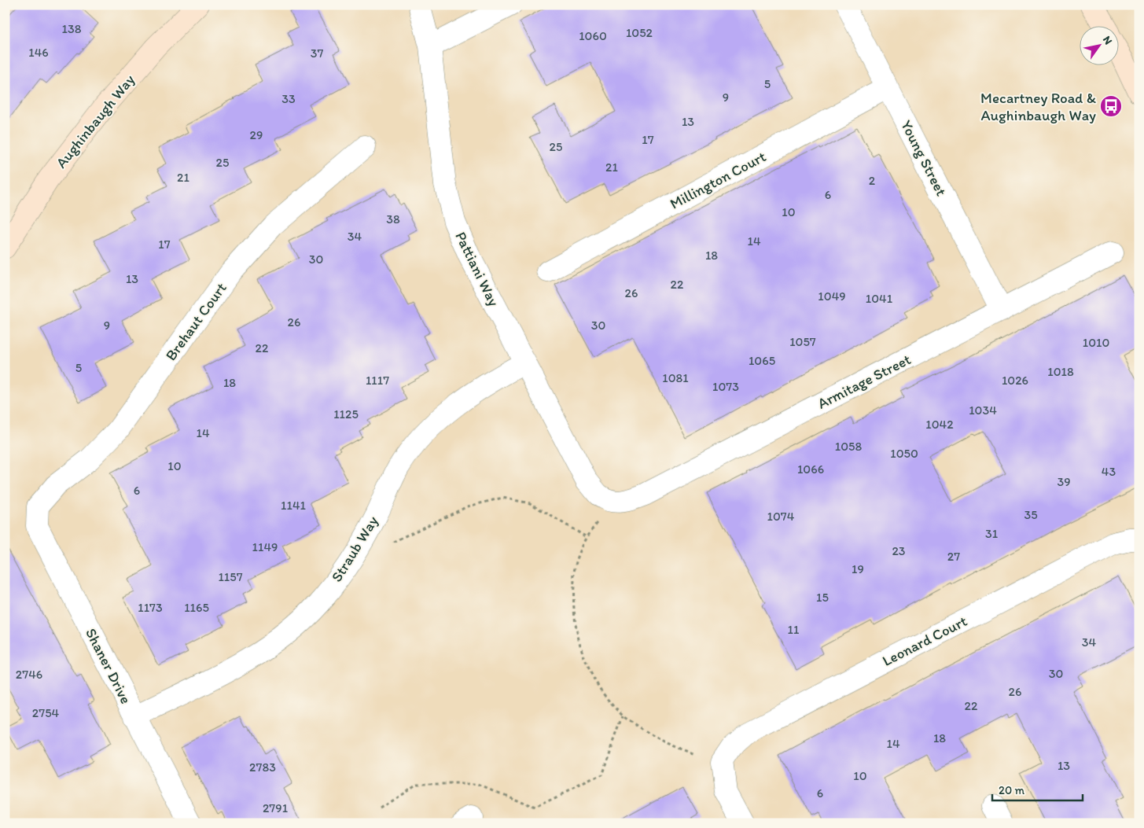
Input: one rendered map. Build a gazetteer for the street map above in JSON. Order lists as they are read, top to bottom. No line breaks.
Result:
{"streets":{"main road":["Aughinbaugh Way"],"street":["Young Street","Millington Court","Pattiani Way","Brehaut Court","Armitage Street","Straub Way","Leonard Court","Shaner Drive"]},"crossings":[["Young Street","Millington Court"],["Young Street","Armitage Street"],["Pattiani Way","Armitage Street"],["Pattiani Way","Straub Way"],["Brehaut Court","Shaner Drive"],["Straub Way","Shaner Drive"]],"places":{"bus stop":["Mecartney Road & Aughinbaugh Way"]},"house_numbers":["138","1052","1060","146","37","5","9","33","13","29","17","25","25","21","21","2","6","10","38","34","14","17","18","30","13","22","26","1049","1041","26","9","30","1057","1010","22","1065","5","1018","1081","1117","1026","18","1073","1034","1125","1042","14","1058","1050","10","1066","43","39","6","1141","35","1074","31","1149","23","27","19","1157","15","1173","1165","11","34","30","2746","26","22","2754","18","14","13","2783","10","6","2791"],"scale_bar":"20 m","north":"top right"}
